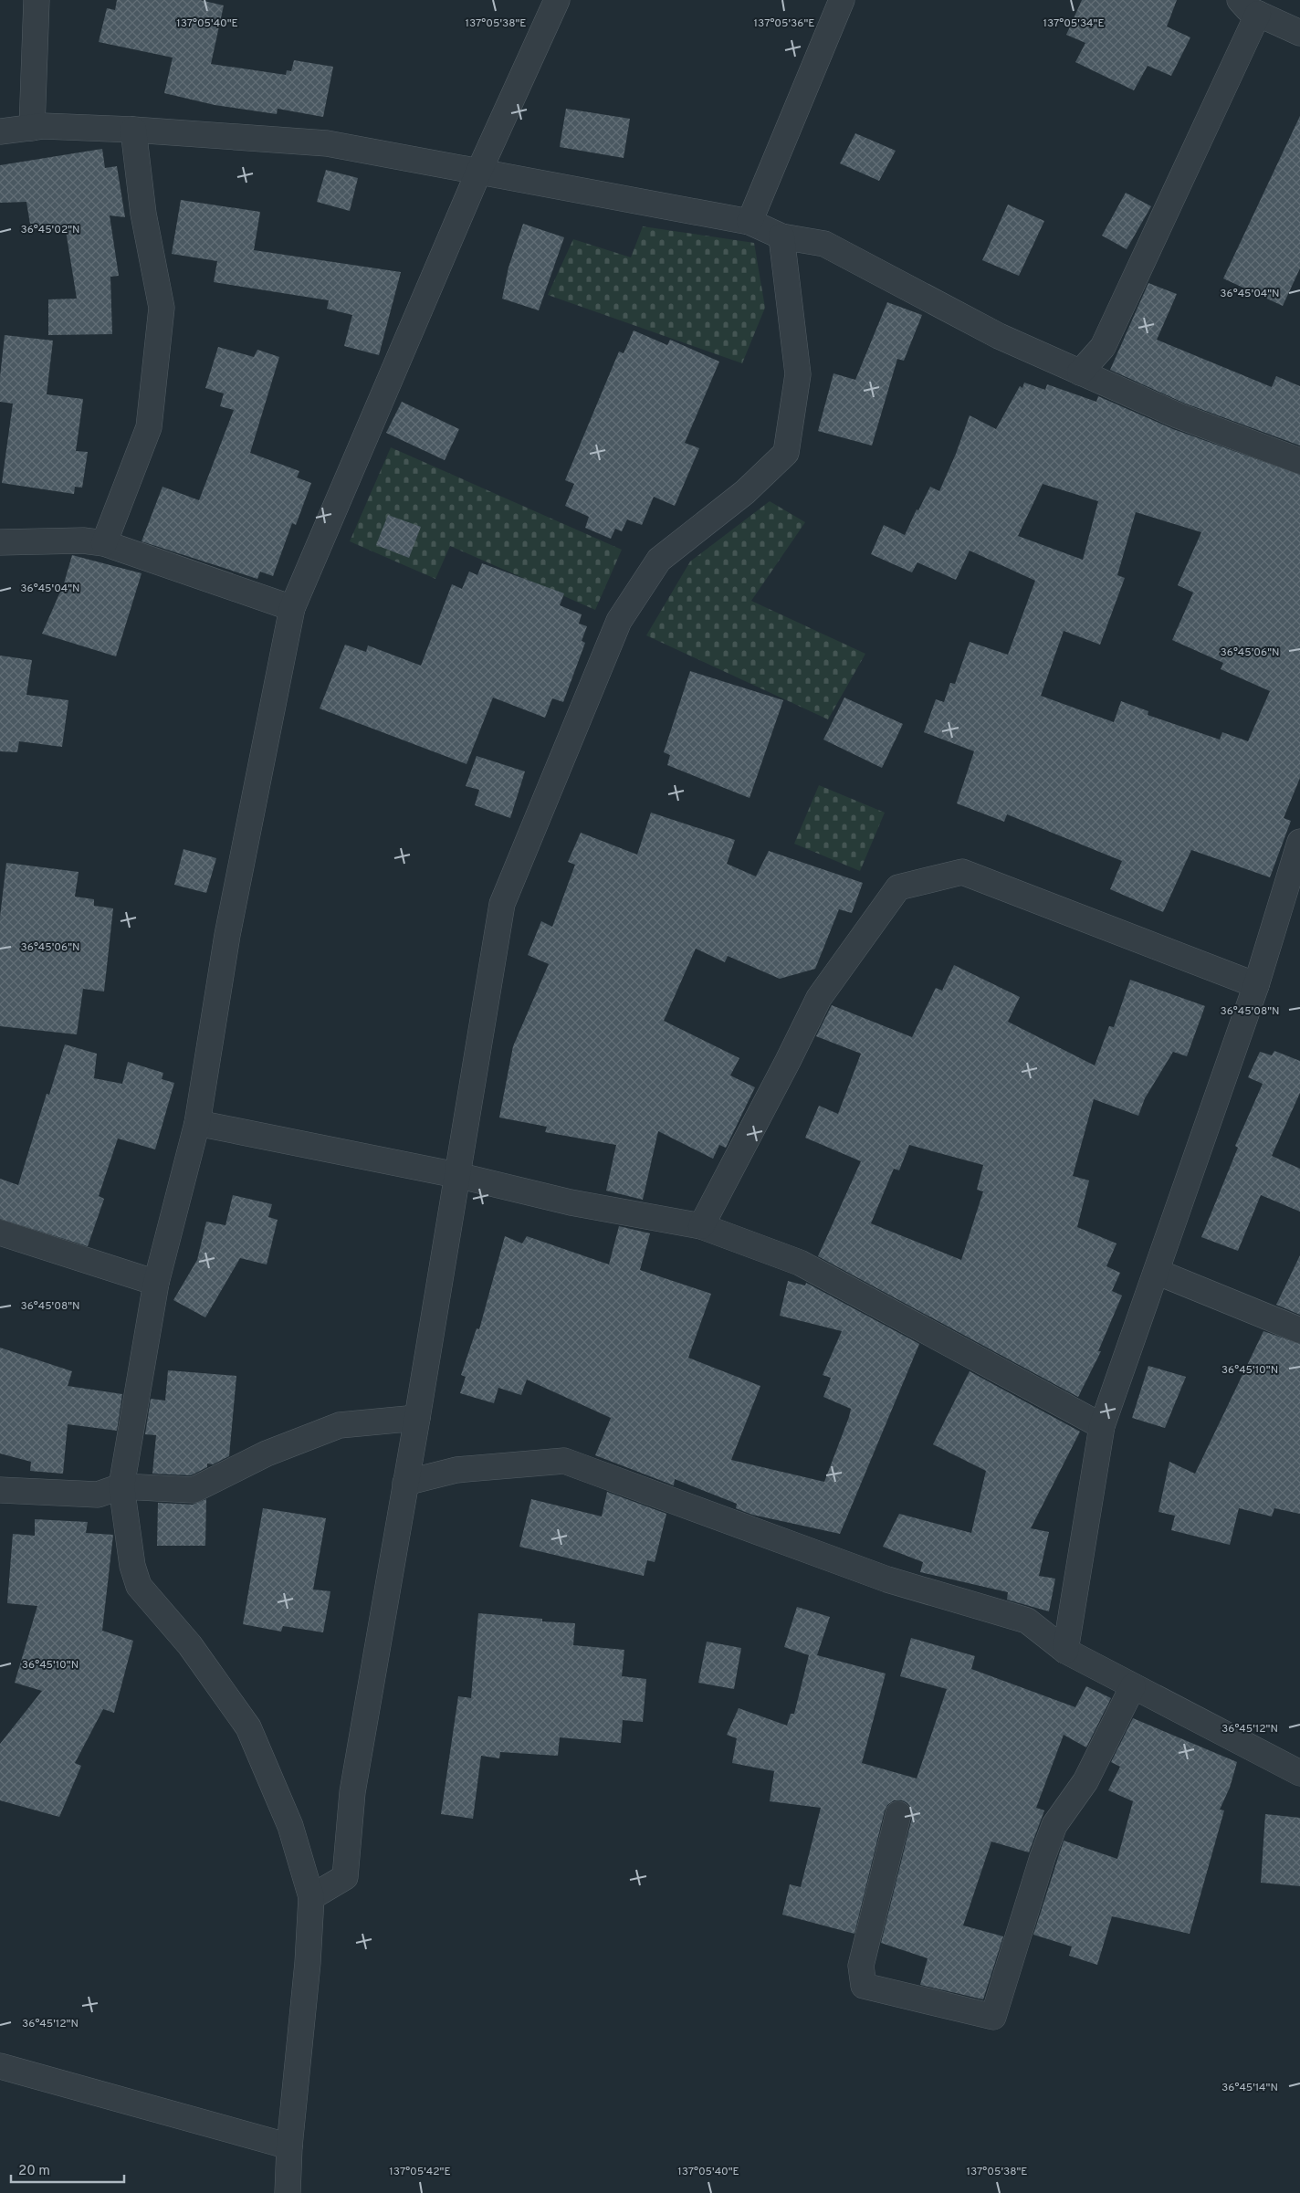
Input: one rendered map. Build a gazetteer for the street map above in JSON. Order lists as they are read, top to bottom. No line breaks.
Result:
{"scale_bar":"20 m","coordinates":["137°05'40\"E","137°05'38\"E","137°05'36\"E","137°05'34\"E","36°45'02\"N","36°45'04\"N","36°45'06\"N","36°45'08\"N","36°45'10\"N","36°45'12\"N","36°45'14\"N","137°05'42\"E"]}
